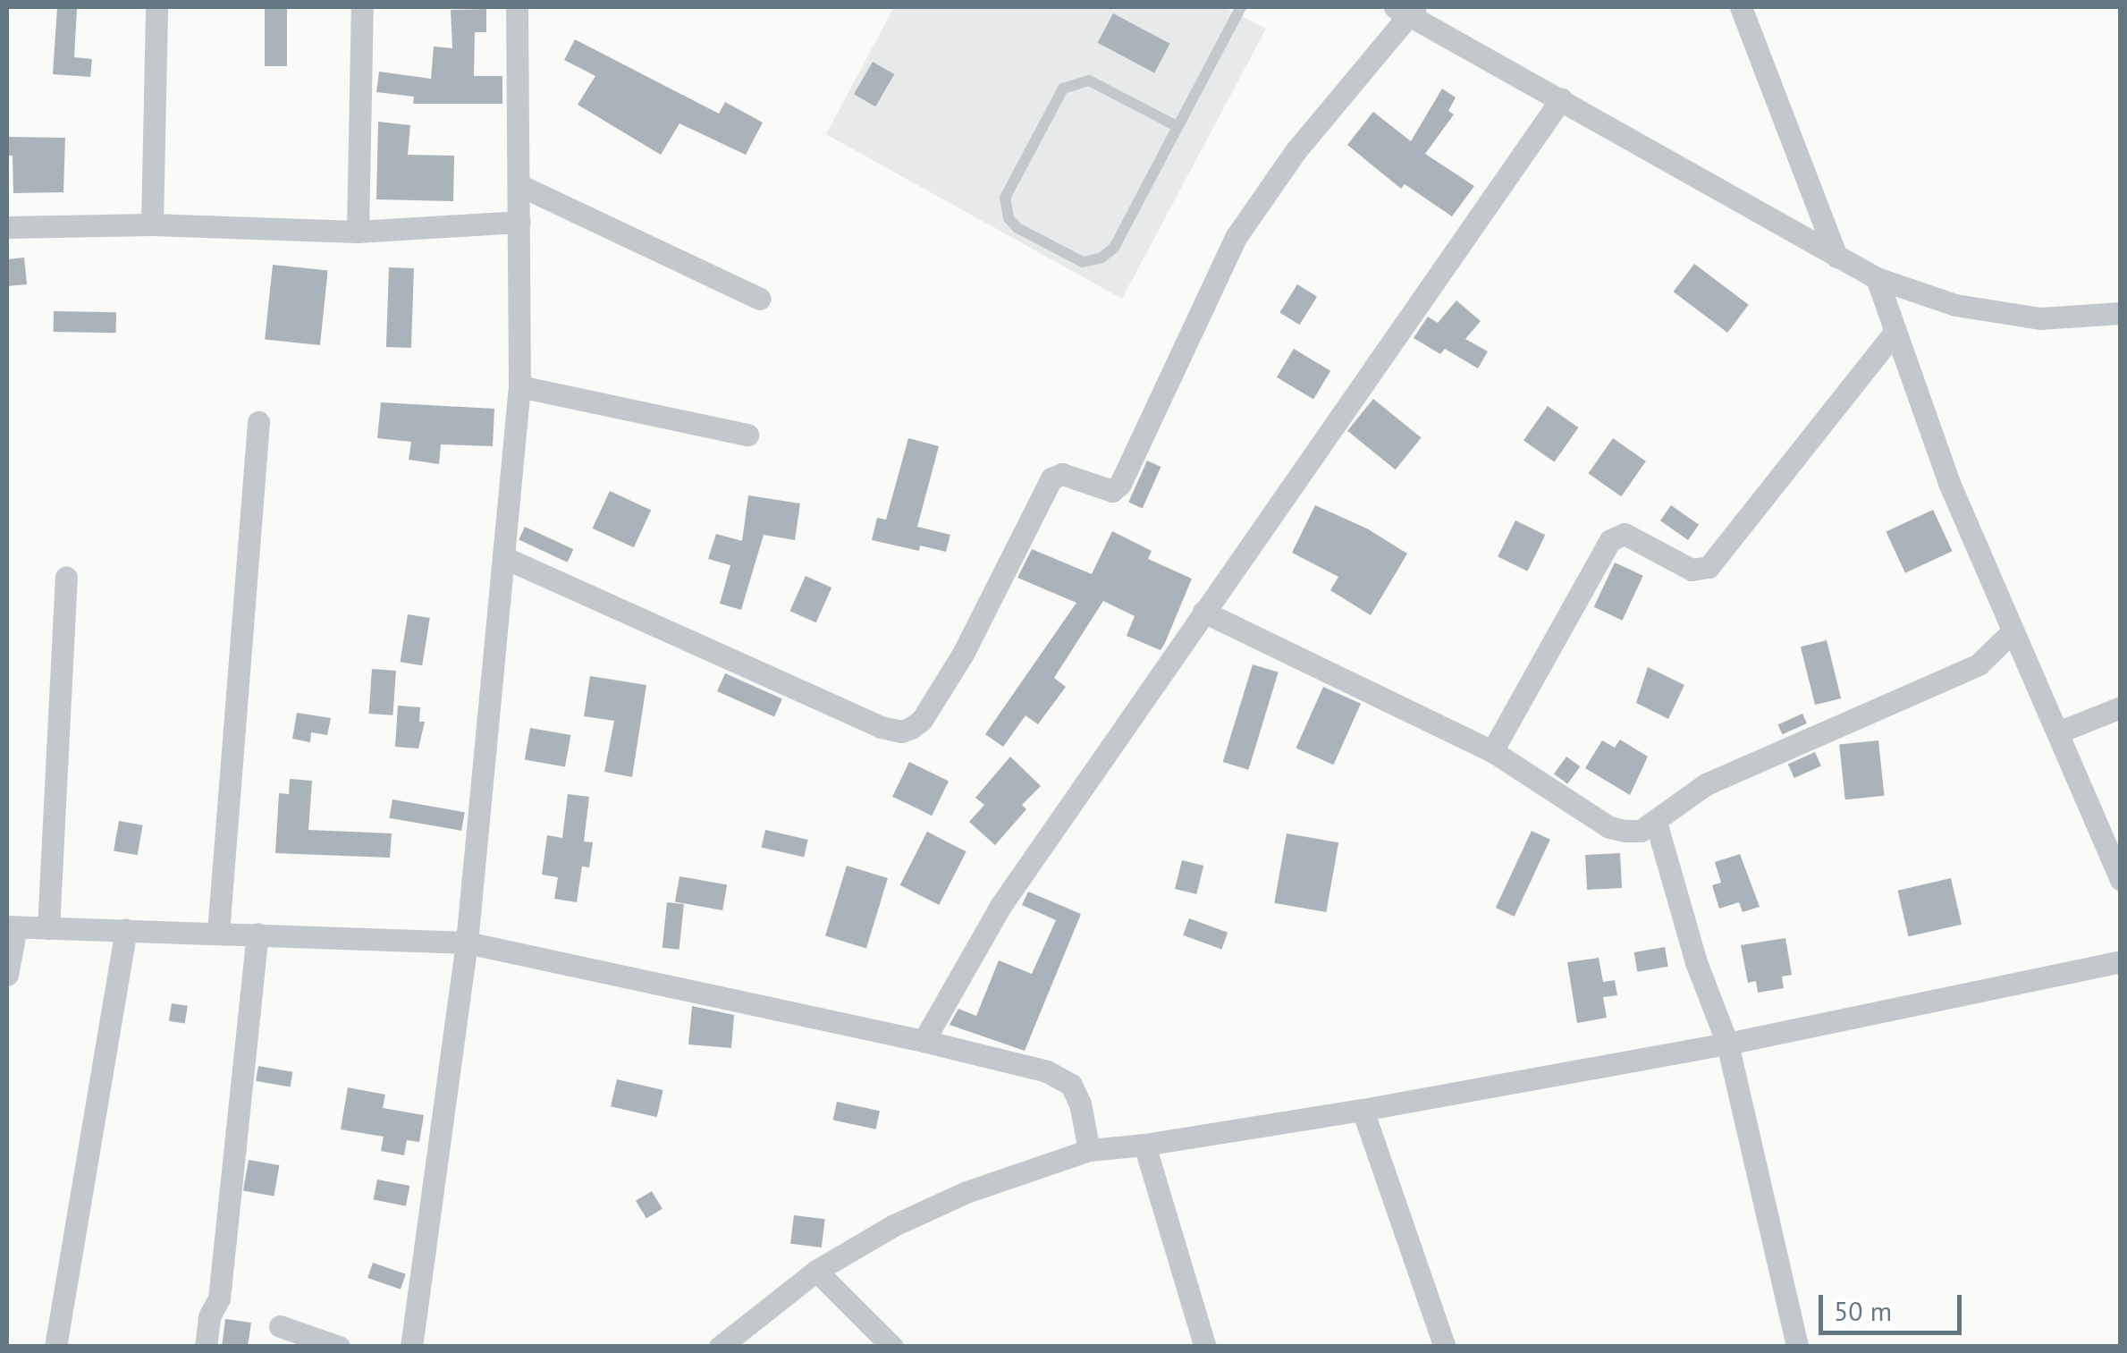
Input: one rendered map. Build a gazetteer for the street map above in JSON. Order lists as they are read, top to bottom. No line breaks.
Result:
{"scale_bar":"50 m"}
